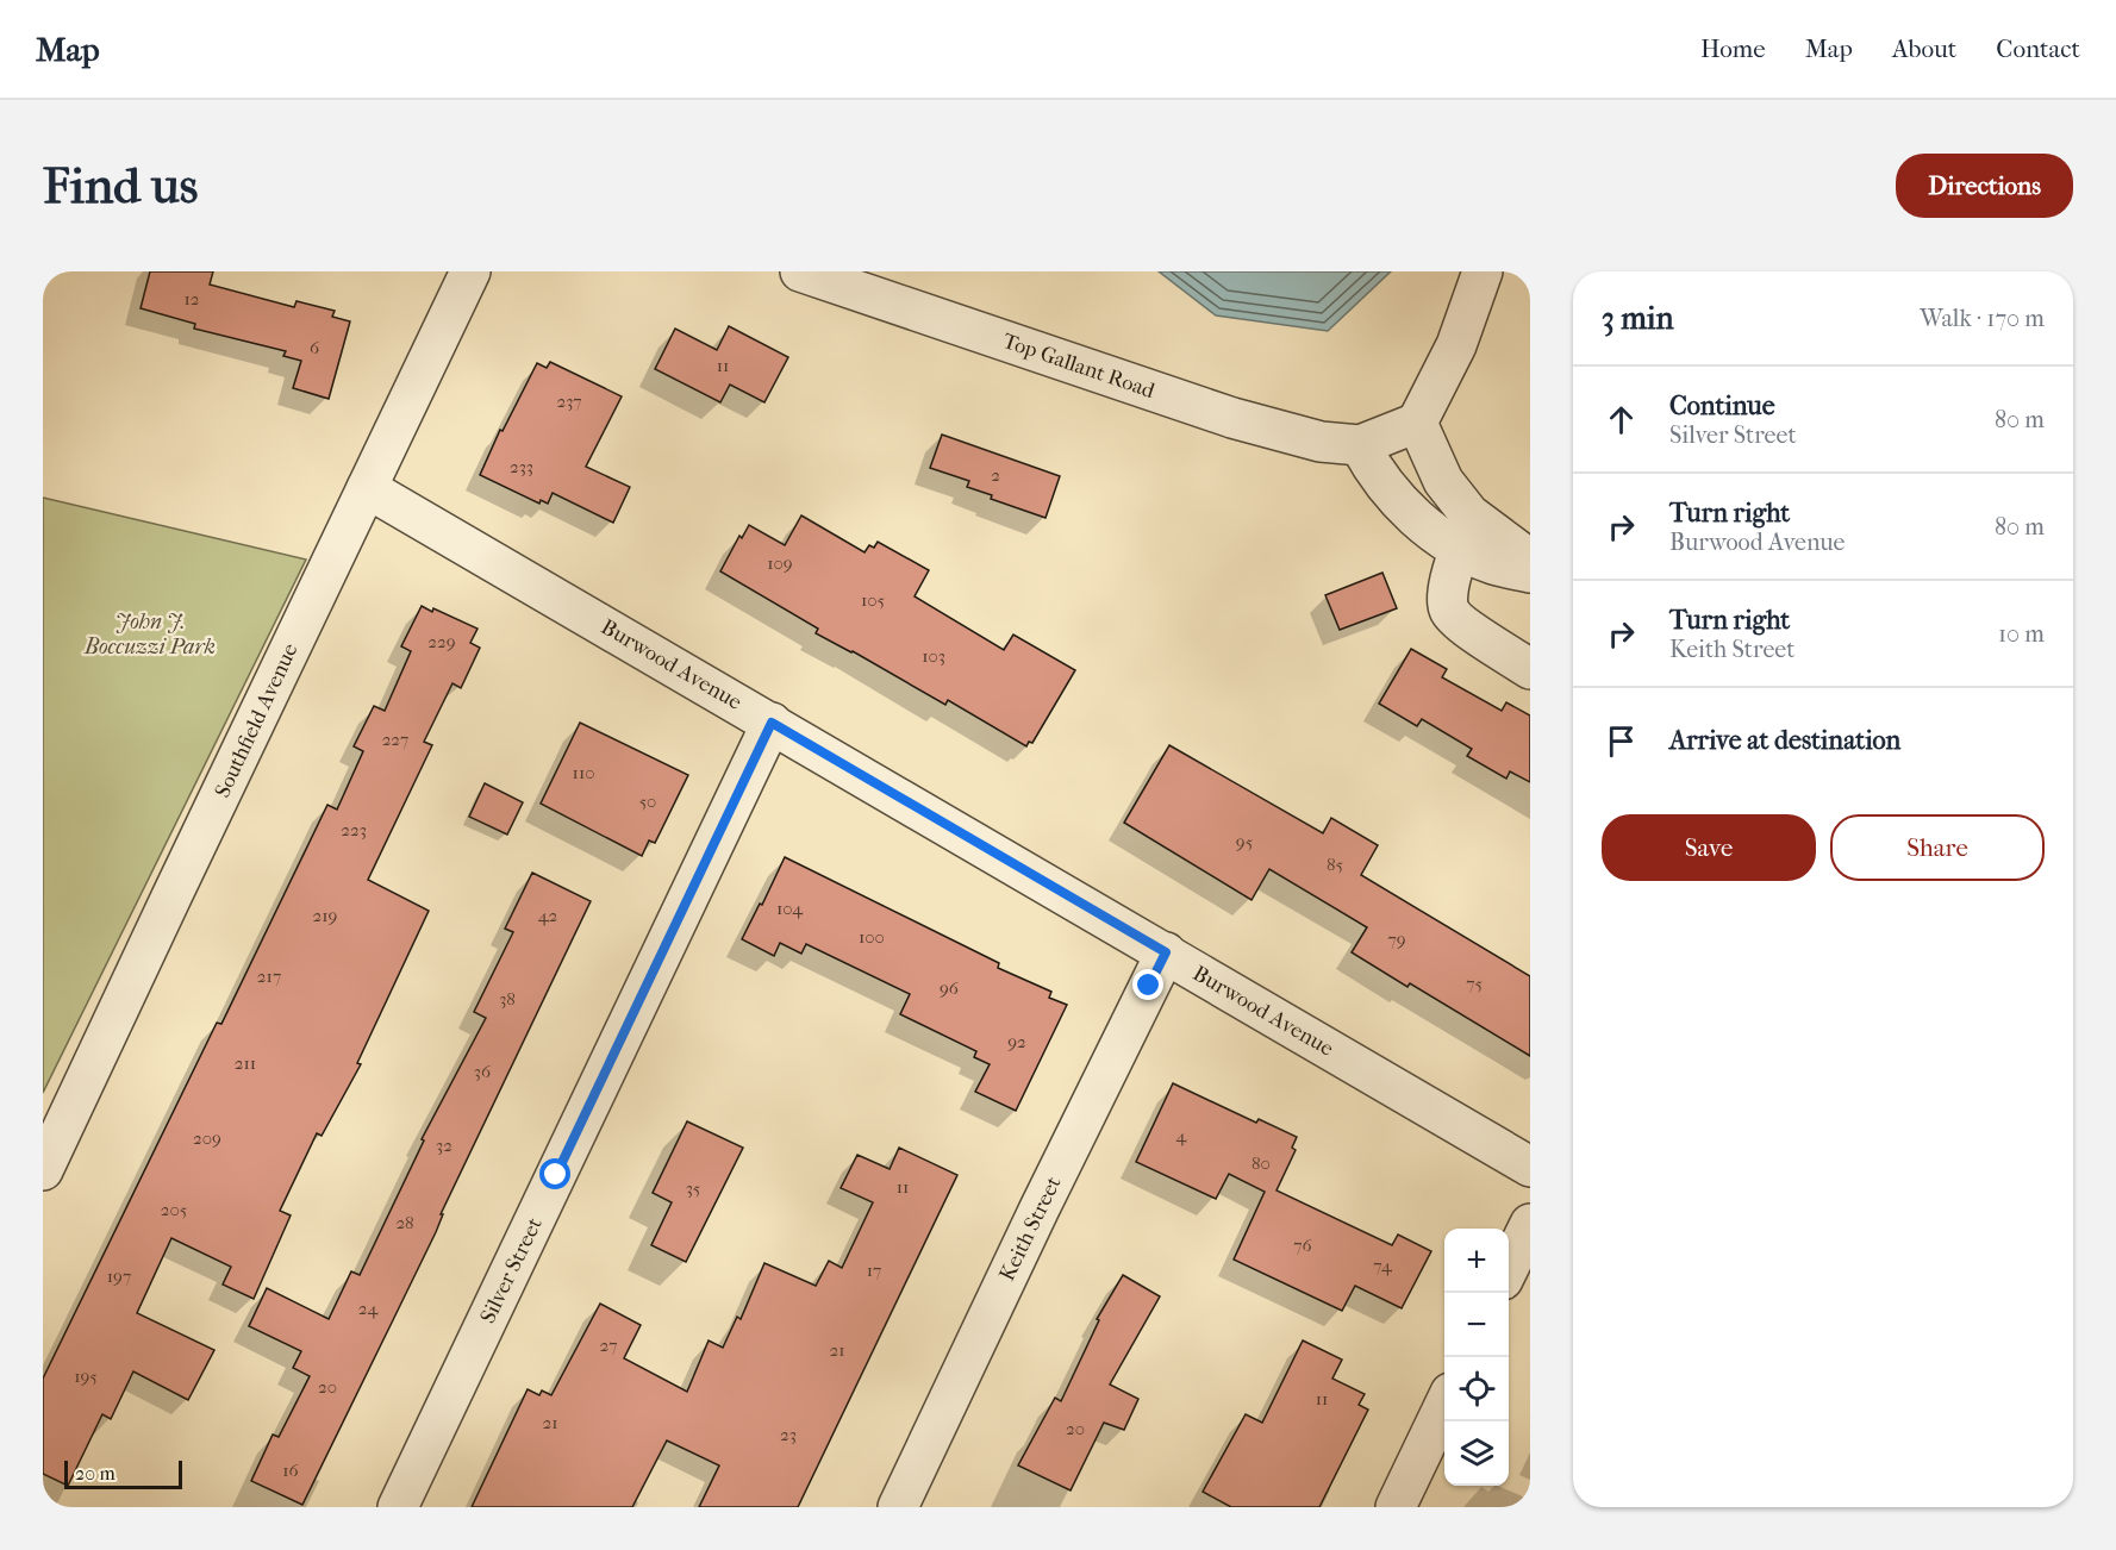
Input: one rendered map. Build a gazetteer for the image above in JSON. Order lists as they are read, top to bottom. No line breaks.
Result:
{"streets":{"street":["Top Gallant Road","Burwood Avenue","Southfield Avenue","Keith Street","Silver Street"]},"crossings":[["Burwood Avenue","Southfield Avenue"],["Burwood Avenue","Keith Street"],["Burwood Avenue","Silver Street"]],"parks":["John J. Boccuzzi Park"],"house_numbers":["12","6","11","237","233","2","109","105","229","103","227","110","50","223","95","85","104","219","42","100","79","217","75","96","38","92","211","36","4","209","32","80","11","35","205","28","76","74","17","197","24","27","21","195","20","11","21","20","23","16"],"scale_bar":"20 m","page":{"header":"Map","nav":["Home","Map","About","Contact"],"buttons":["Directions",["Save","Share"]],"title":"Find us","heading":["3 min","Walk · 170 m"],"list":[["Continue","Silver Street","80 m"],["Turn right","Burwood Avenue","80 m"],["Turn right","Keith Street","10 m"],"Arrive at destination"],"map_buttons":["+","−"],"scale":"20 m"}}
